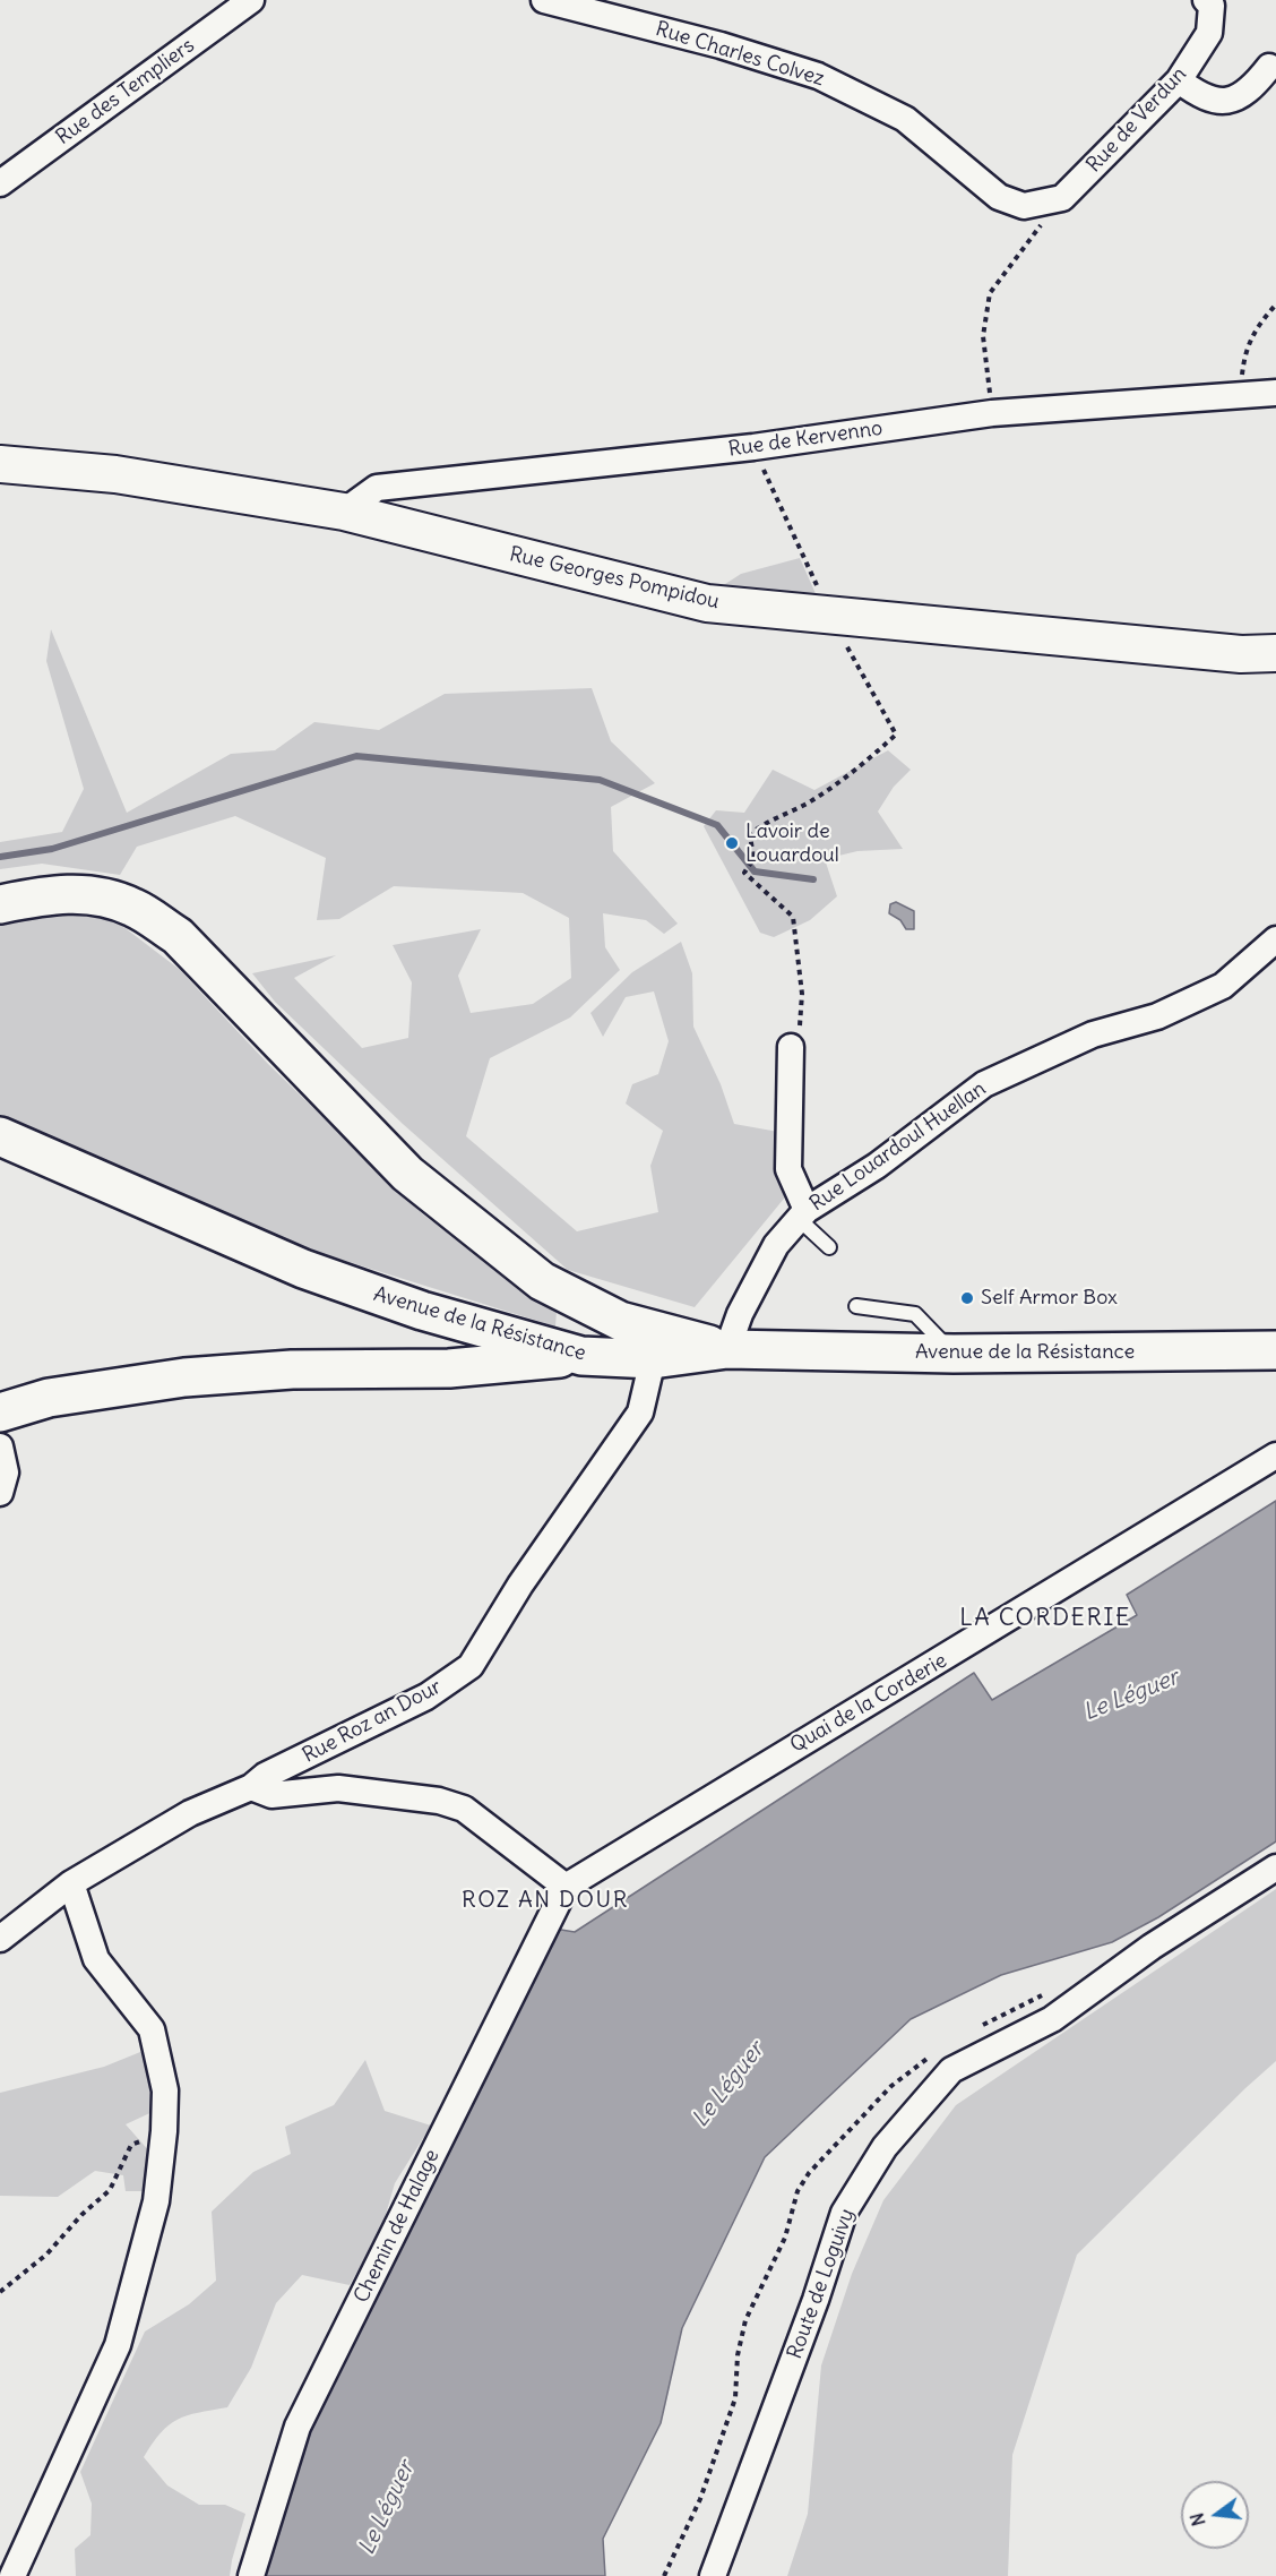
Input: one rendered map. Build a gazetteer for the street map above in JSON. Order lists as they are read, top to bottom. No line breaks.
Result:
{"streets":{"main road":["Rue Georges Pompidou","Avenue de la Résistance"],"street":["Rue Charles Colvez","Rue des Templiers","Rue de Verdun","Rue de Kervenno","Rue Louardoul Huellan","Quai de la Corderie","Rue Roz an Dour","Chemin de Halage","Route de Loguivy"]},"crossings":[["Rue Charles Colvez","Rue de Verdun"],["Rue de Kervenno","Rue Georges Pompidou"],["Rue Louardoul Huellan","Avenue de la Résistance"],["Avenue de la Résistance","Rue Roz an Dour"],["Quai de la Corderie","Chemin de Halage"]],"districts":["LA CORDERIE","ROZ AN DOUR"],"water":["Le Léguer"],"places":["Lavoir de Louardoul","Self Armor Box"],"north":"left"}
